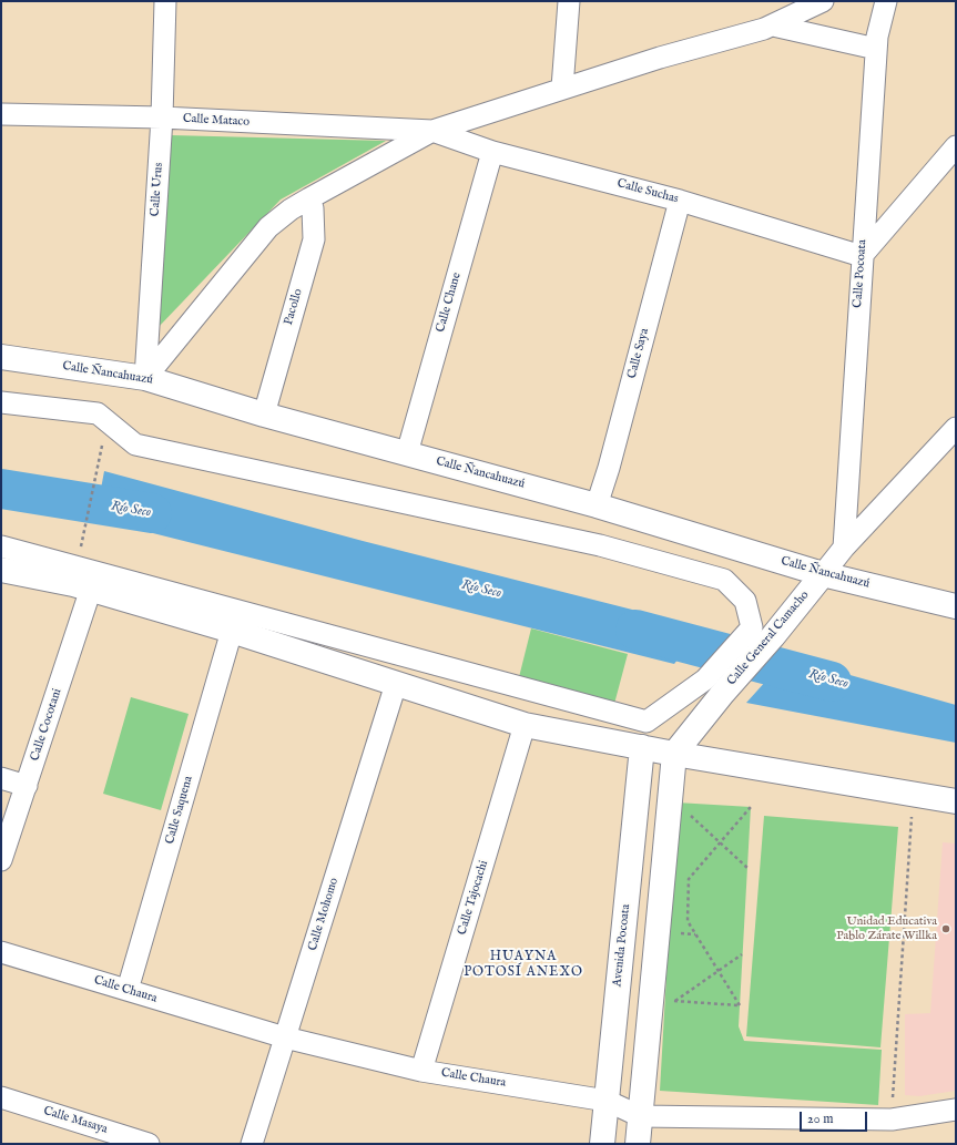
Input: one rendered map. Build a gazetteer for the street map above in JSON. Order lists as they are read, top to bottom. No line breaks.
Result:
{"streets":{"street":["Calle Mataco","Calle Urus","Calle Suchas","Calle Pocoata","Calle Chane","Pacollo","Calle Saya","Calle Ñancahuazú","Calle General Camacho","Calle Cocotani","Calle Saquena","Calle Tajocachi","Calle Mohomo","Avenida Pocoata","Calle Chaura","Calle Masaya"]},"crossings":[["Calle Mataco","Calle Urus"],["Calle Mataco","Calle Suchas"],["Calle Urus","Calle Ñancahuazú"],["Calle Suchas","Calle Pocoata"],["Calle Suchas","Calle Chane"],["Calle Suchas","Calle Saya"],["Calle Pocoata","Calle General Camacho"],["Calle Chane","Calle Ñancahuazú"],["Pacollo","Calle Ñancahuazú"],["Calle Saya","Calle Ñancahuazú"],["Calle Ñancahuazú","Calle General Camacho"],["Calle Saquena","Calle Chaura"],["Calle Tajocachi","Calle Chaura"],["Calle Mohomo","Calle Chaura"],["Avenida Pocoata","Calle Chaura"]],"districts":["HUAYNA POTOSÍ ANEXO"],"water":["Río Seco"],"places":["Unidad Educativa Pablo Zárate Willka"],"scale_bar":"20 m"}
